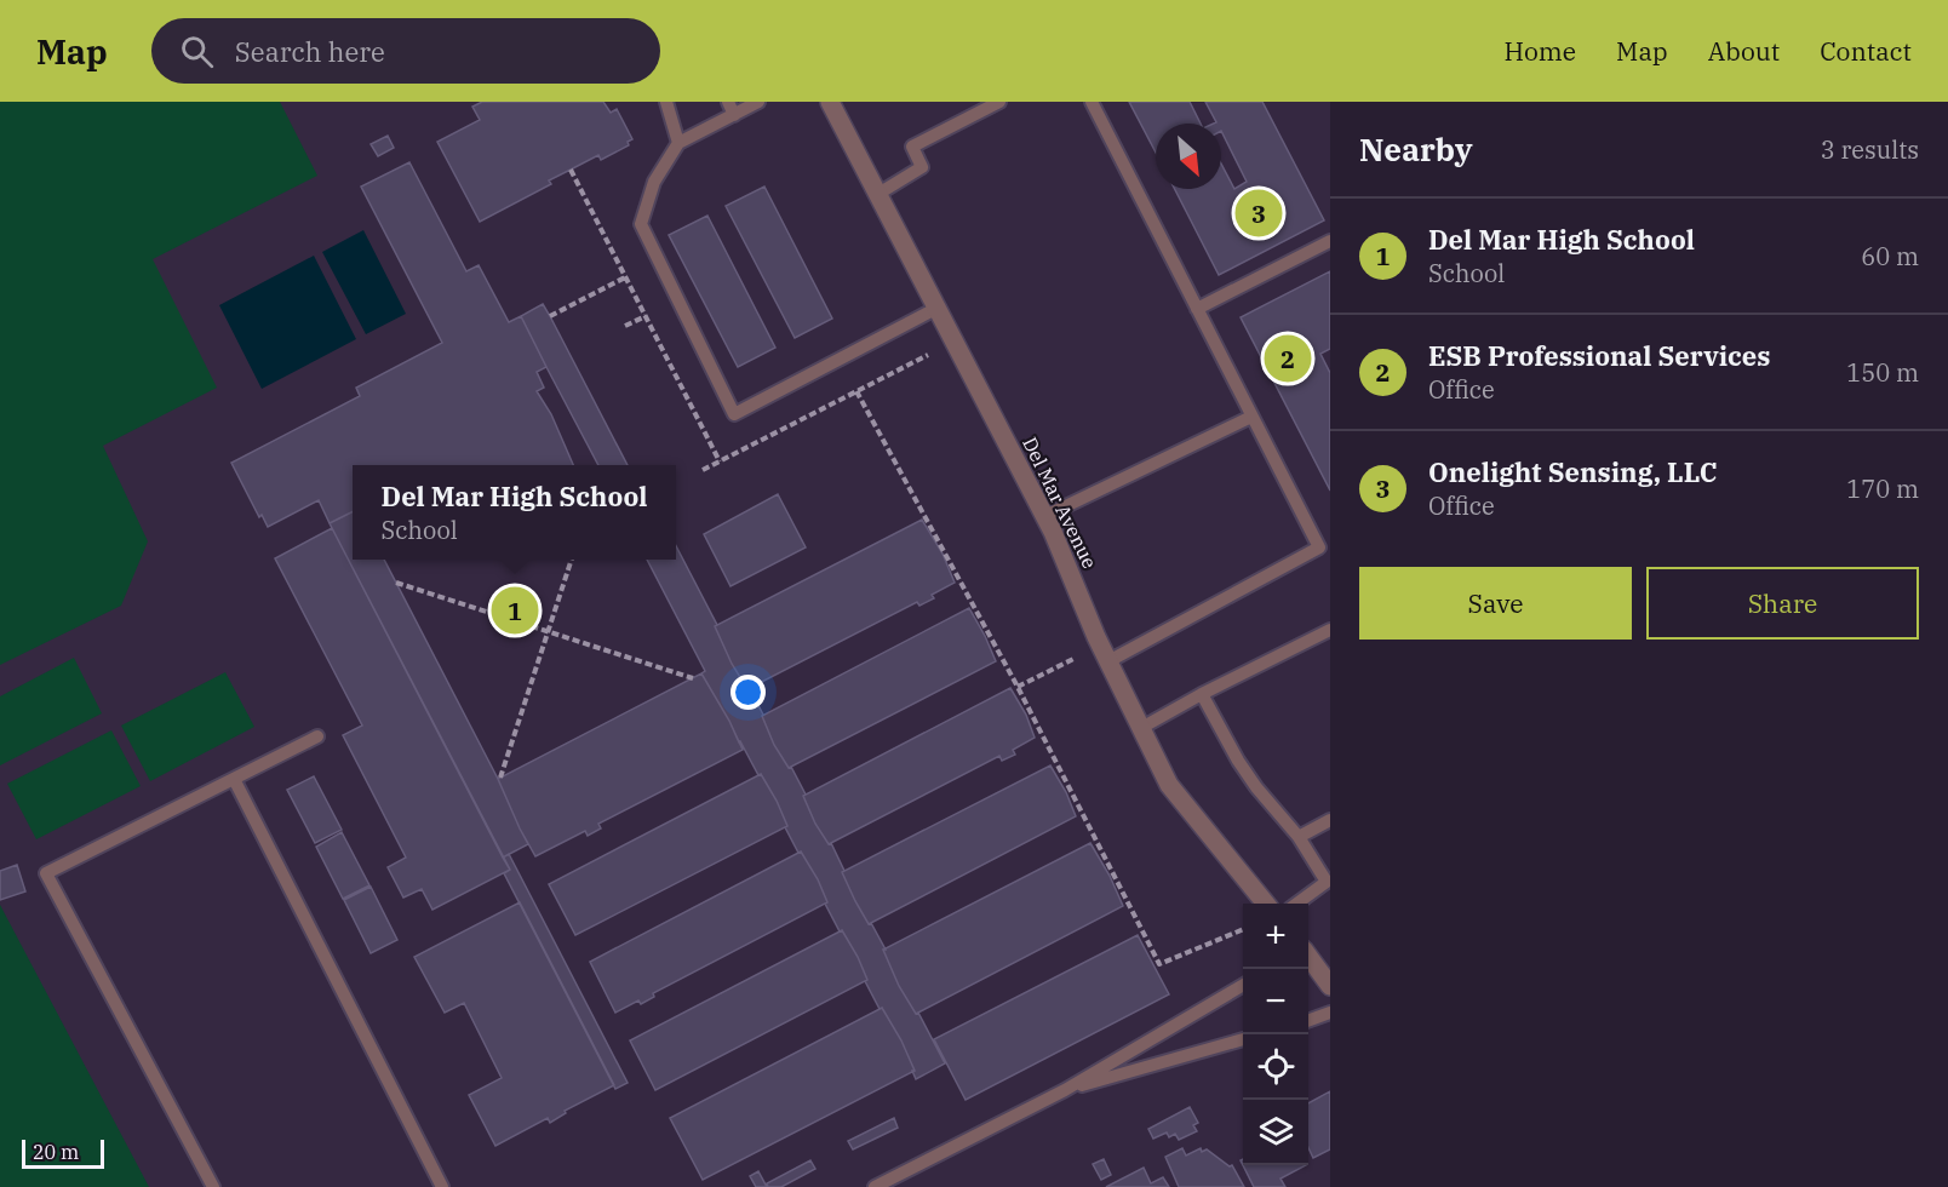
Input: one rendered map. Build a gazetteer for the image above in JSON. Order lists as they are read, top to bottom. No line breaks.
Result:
{"streets":{"street":["Del Mar Avenue"]},"scale_bar":"20 m","north":"bottom right","page":{"header":"Map","search":"Search here","nav":["Home","Map","About","Contact"],"heading":["Nearby","3 results"],"pins":["3","2","1"],"list":[{"mark":"1","name":"Del Mar High School","note":"School","value":"60 m"},{"mark":"2","name":"ESB Professional Services","note":"Office","value":"150 m"},{"mark":"3","name":"Onelight Sensing, LLC","note":"Office","value":"170 m"}],"popup":["Del Mar High School","School"],"buttons":["Save","Share"],"map_buttons":["+","−"],"scale":"20 m"}}
